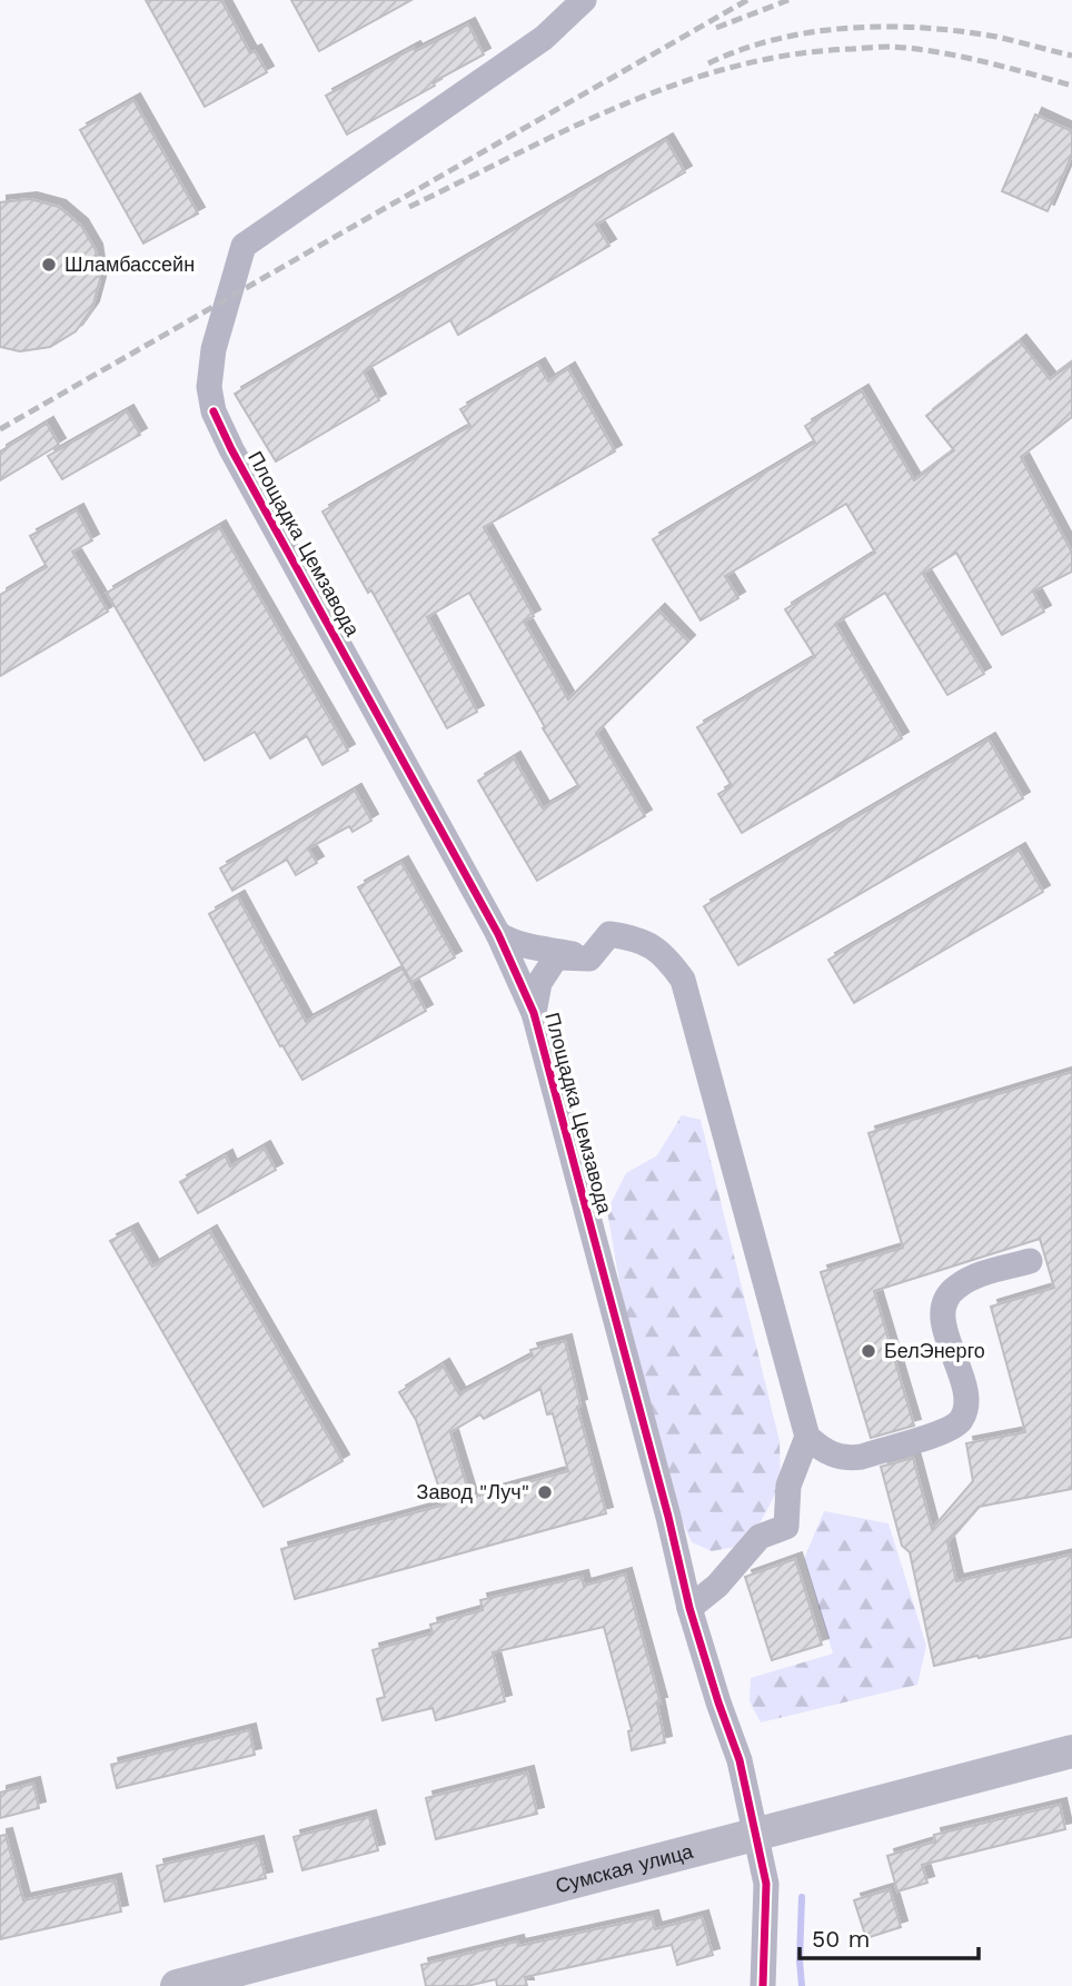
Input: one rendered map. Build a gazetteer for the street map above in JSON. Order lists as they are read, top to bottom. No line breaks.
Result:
{"streets":{"main road":["Сумская улица"],"street":["Площадка Цемзавода"]},"crossings":[["Площадка Цемзавода","Сумская улица"]],"places":["Шламбассейн","БелЭнерго","Завод \"Луч\""],"scale_bar":"50 m"}
